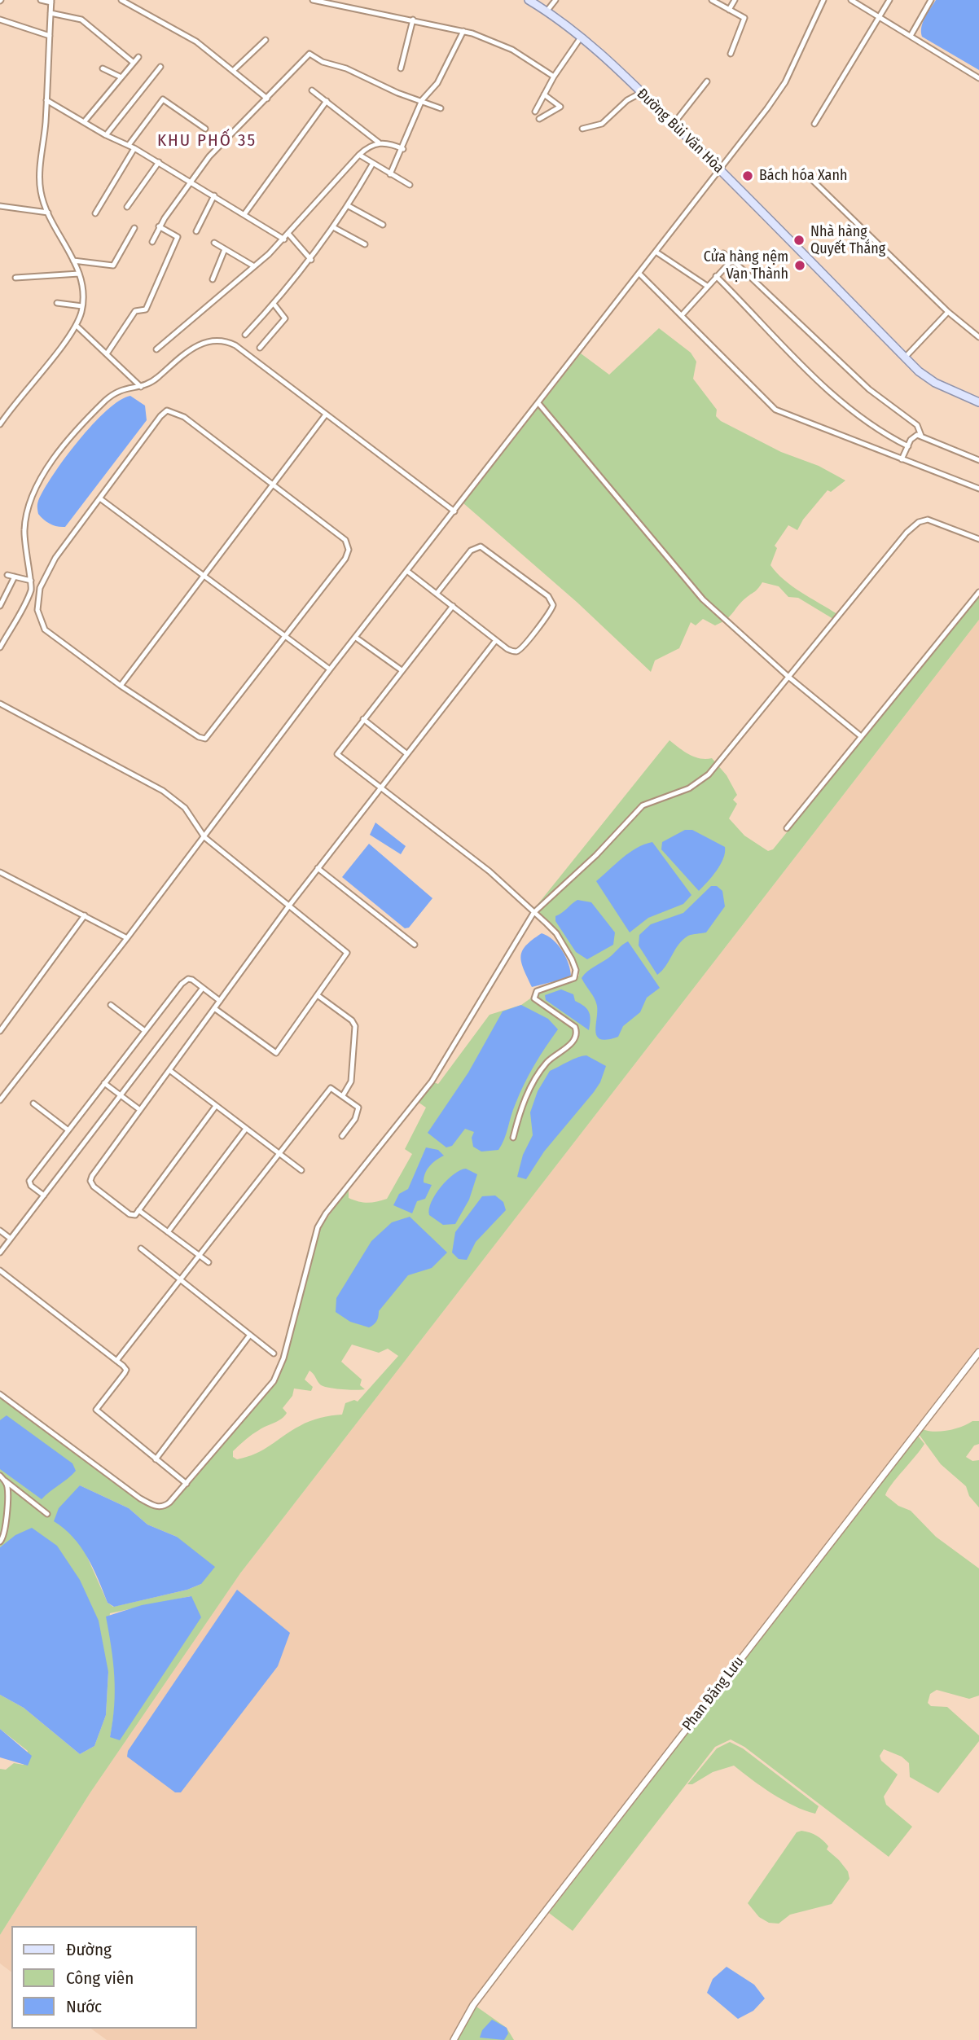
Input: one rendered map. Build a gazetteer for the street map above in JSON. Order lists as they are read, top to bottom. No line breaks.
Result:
{"streets":{"main road":["Đường Bùi Văn Hòa"],"street":["Phan Đăng Lưu"]},"districts":["KHU PHỐ 35"],"places":["Bách hóa Xanh","Nhà hàng Quyết Thắng","Cửa hàng nệm Vạn Thành"],"legend":["Đường","Công viên","Nước"]}
